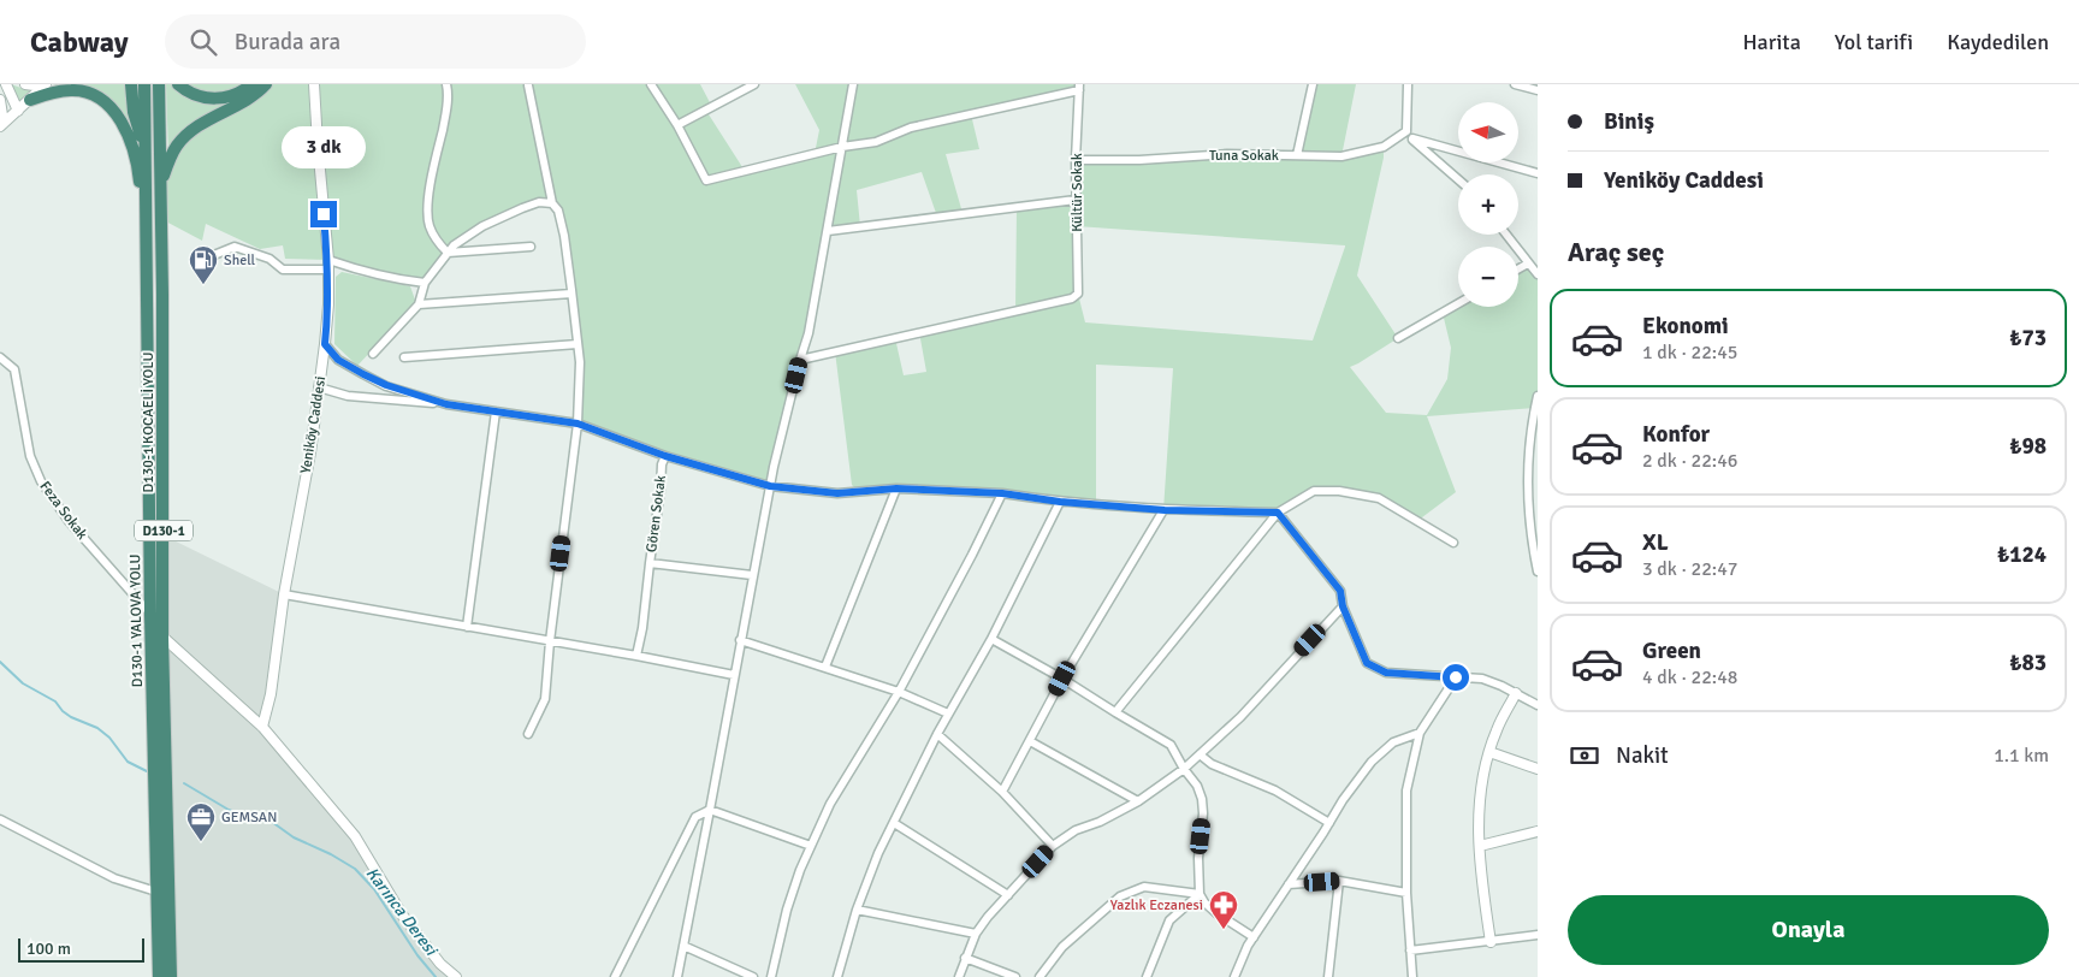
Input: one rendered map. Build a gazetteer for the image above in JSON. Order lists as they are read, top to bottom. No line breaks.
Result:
{"streets":{"highway":["D130-1 KOCAELİ YOLU","D130-1","D130-1 YALOVA YOLU"],"street":["Tuna Sokak","Kültür Sokak","Yeniköy Caddesi","Feza Sokak","Gören Sokak"]},"crossings":[["Tuna Sokak","Kültür Sokak"],["Feza Sokak","D130-1 YALOVA YOLU"]],"water":["Karınca Deresi"],"places":{"fuel station":["Shell"],"office":["GEMSAN"],"pharmacy":["Yazlık Eczanesi"]},"scale_bar":"100 m","north":"left","page":{"header":"Cabway","search":"Burada ara","nav":["Harita","Yol tarifi","Kaydedilen"],"banner":["Biniş","Yeniköy Caddesi"],"map_buttons":["+","−"],"bubble":"3 dk","heading":"Araç seç","list":[{"name":"Ekonomi","note":"1 dk · 22:45","value":"₺73"},{"name":"Konfor","note":"2 dk · 22:46","value":"₺98"},{"name":"XL","note":"3 dk · 22:47","value":"₺124"},{"name":"Green","note":"4 dk · 22:48","value":"₺83"}],"pay":["Nakit","1.1 km"],"buttons":"Onayla","scale":"100 m"}}
